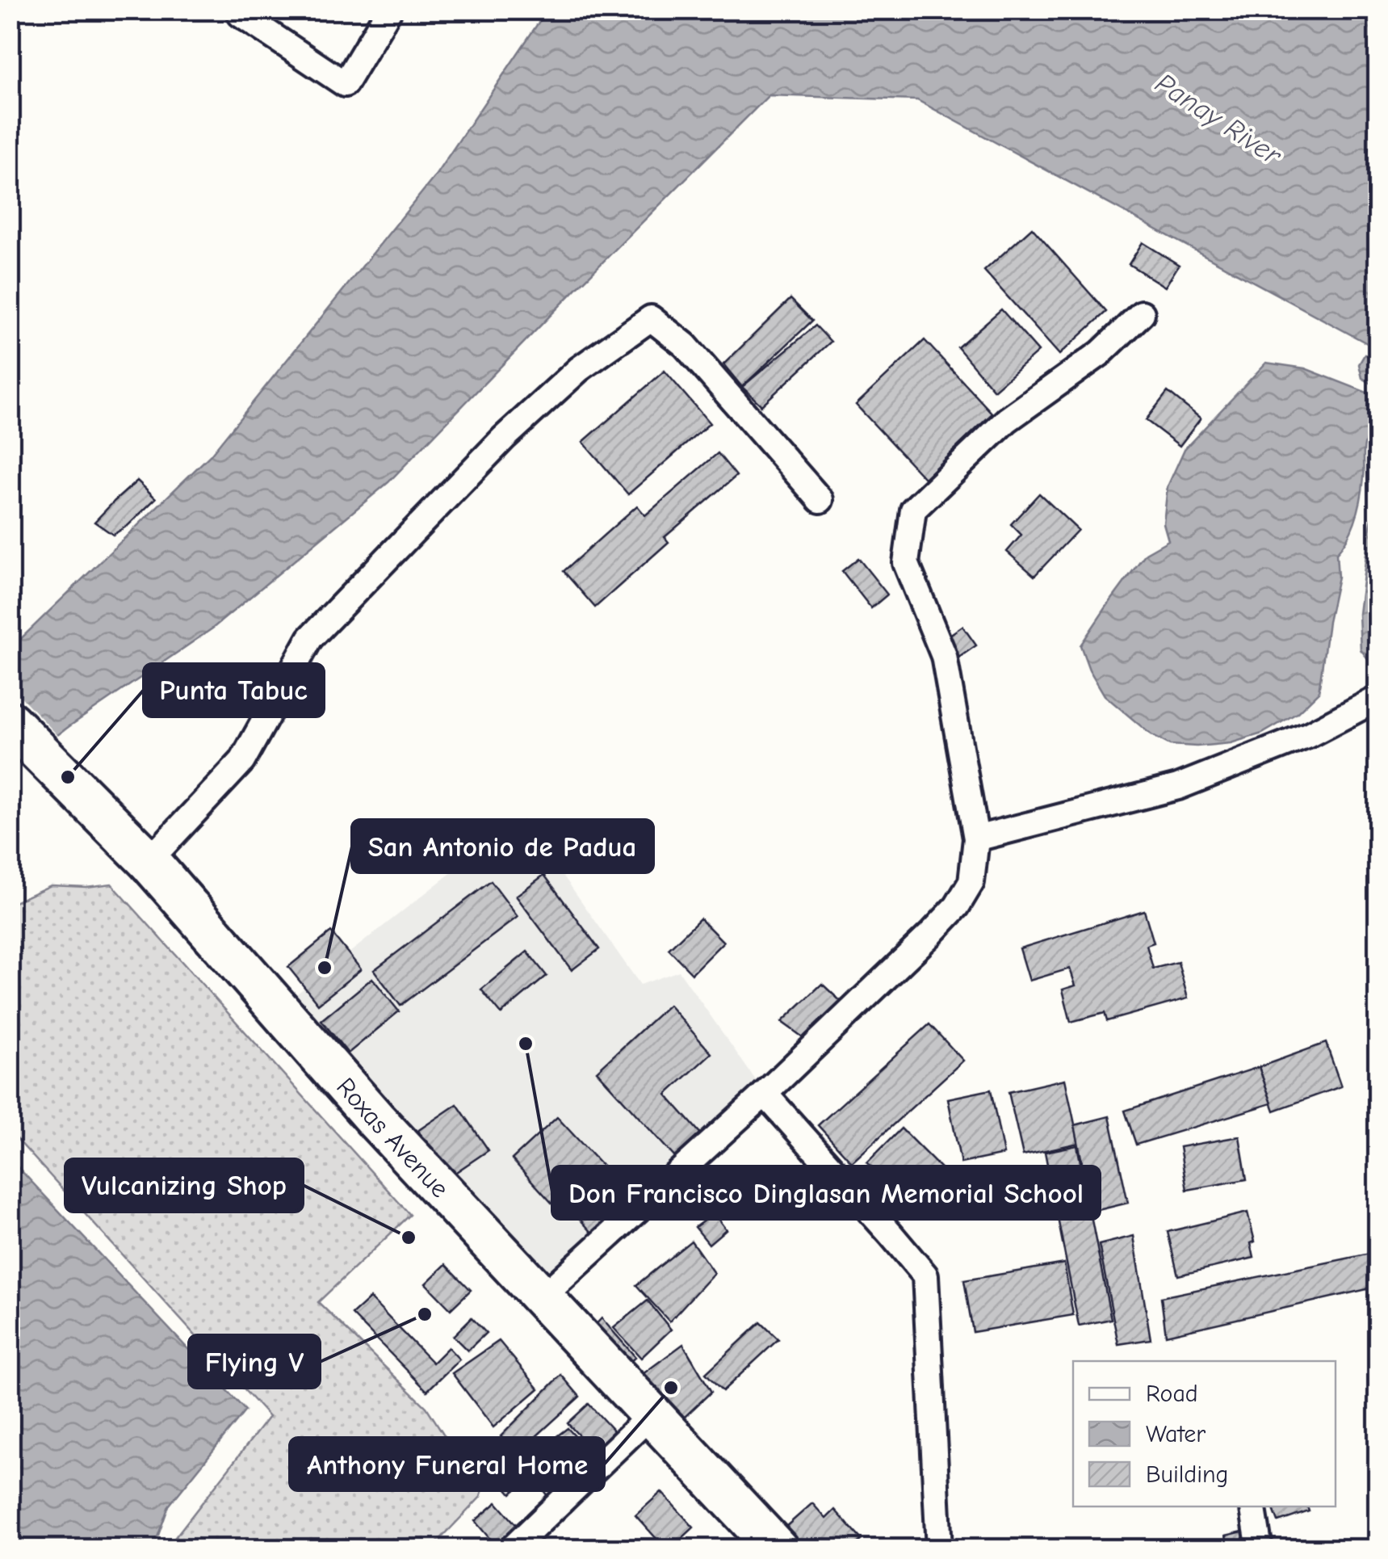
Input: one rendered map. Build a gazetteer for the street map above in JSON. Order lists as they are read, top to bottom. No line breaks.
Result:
{"streets":{"main road":["Roxas Avenue"]},"water":["Panay River"],"places":["Punta Tabuc","San Antonio de Padua","Don Francisco Dinglasan Memorial School","Vulcanizing Shop","Flying V","Anthony Funeral Home"],"legend":["Road","Water","Building"]}
